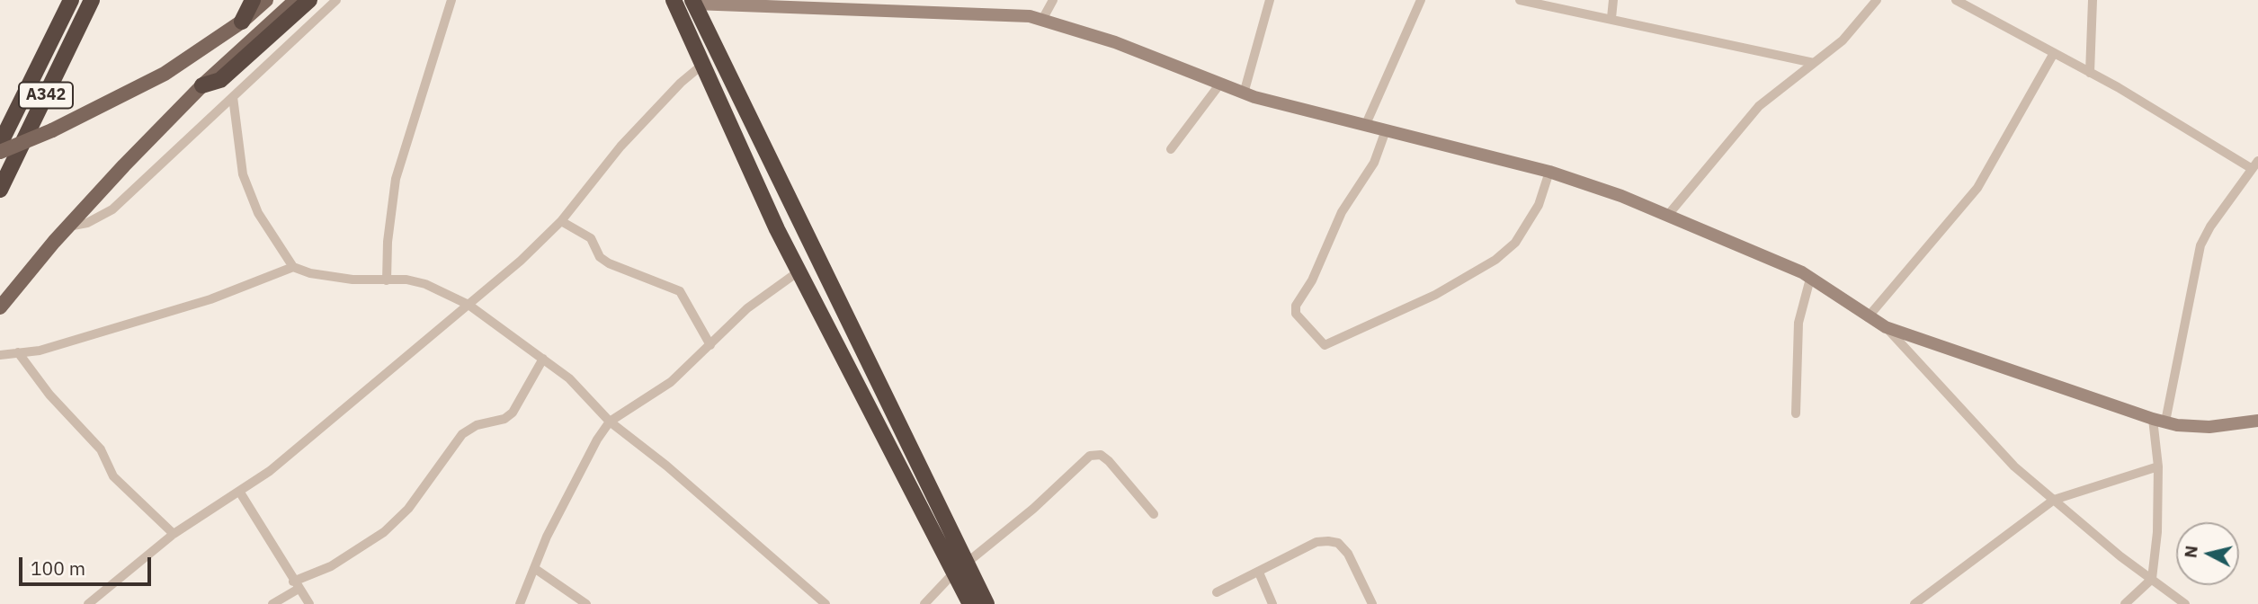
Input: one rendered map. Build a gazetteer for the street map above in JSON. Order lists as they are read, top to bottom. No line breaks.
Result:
{"streets":{"highway":["A342"]},"scale_bar":"100 m","north":"left"}
